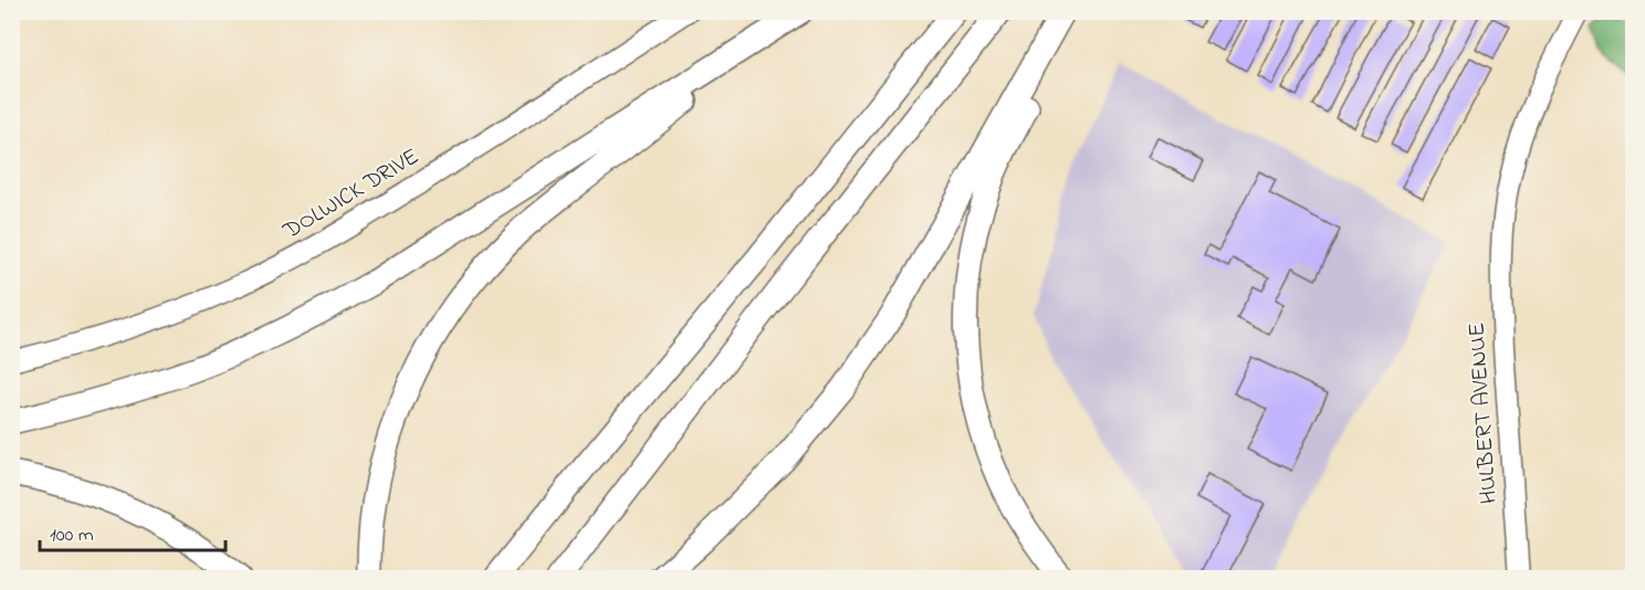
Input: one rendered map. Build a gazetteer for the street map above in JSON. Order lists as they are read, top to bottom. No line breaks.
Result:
{"streets":{"main road":["DOLWICK DRIVE","HULBERT AVENUE"]},"scale_bar":"100 m"}
